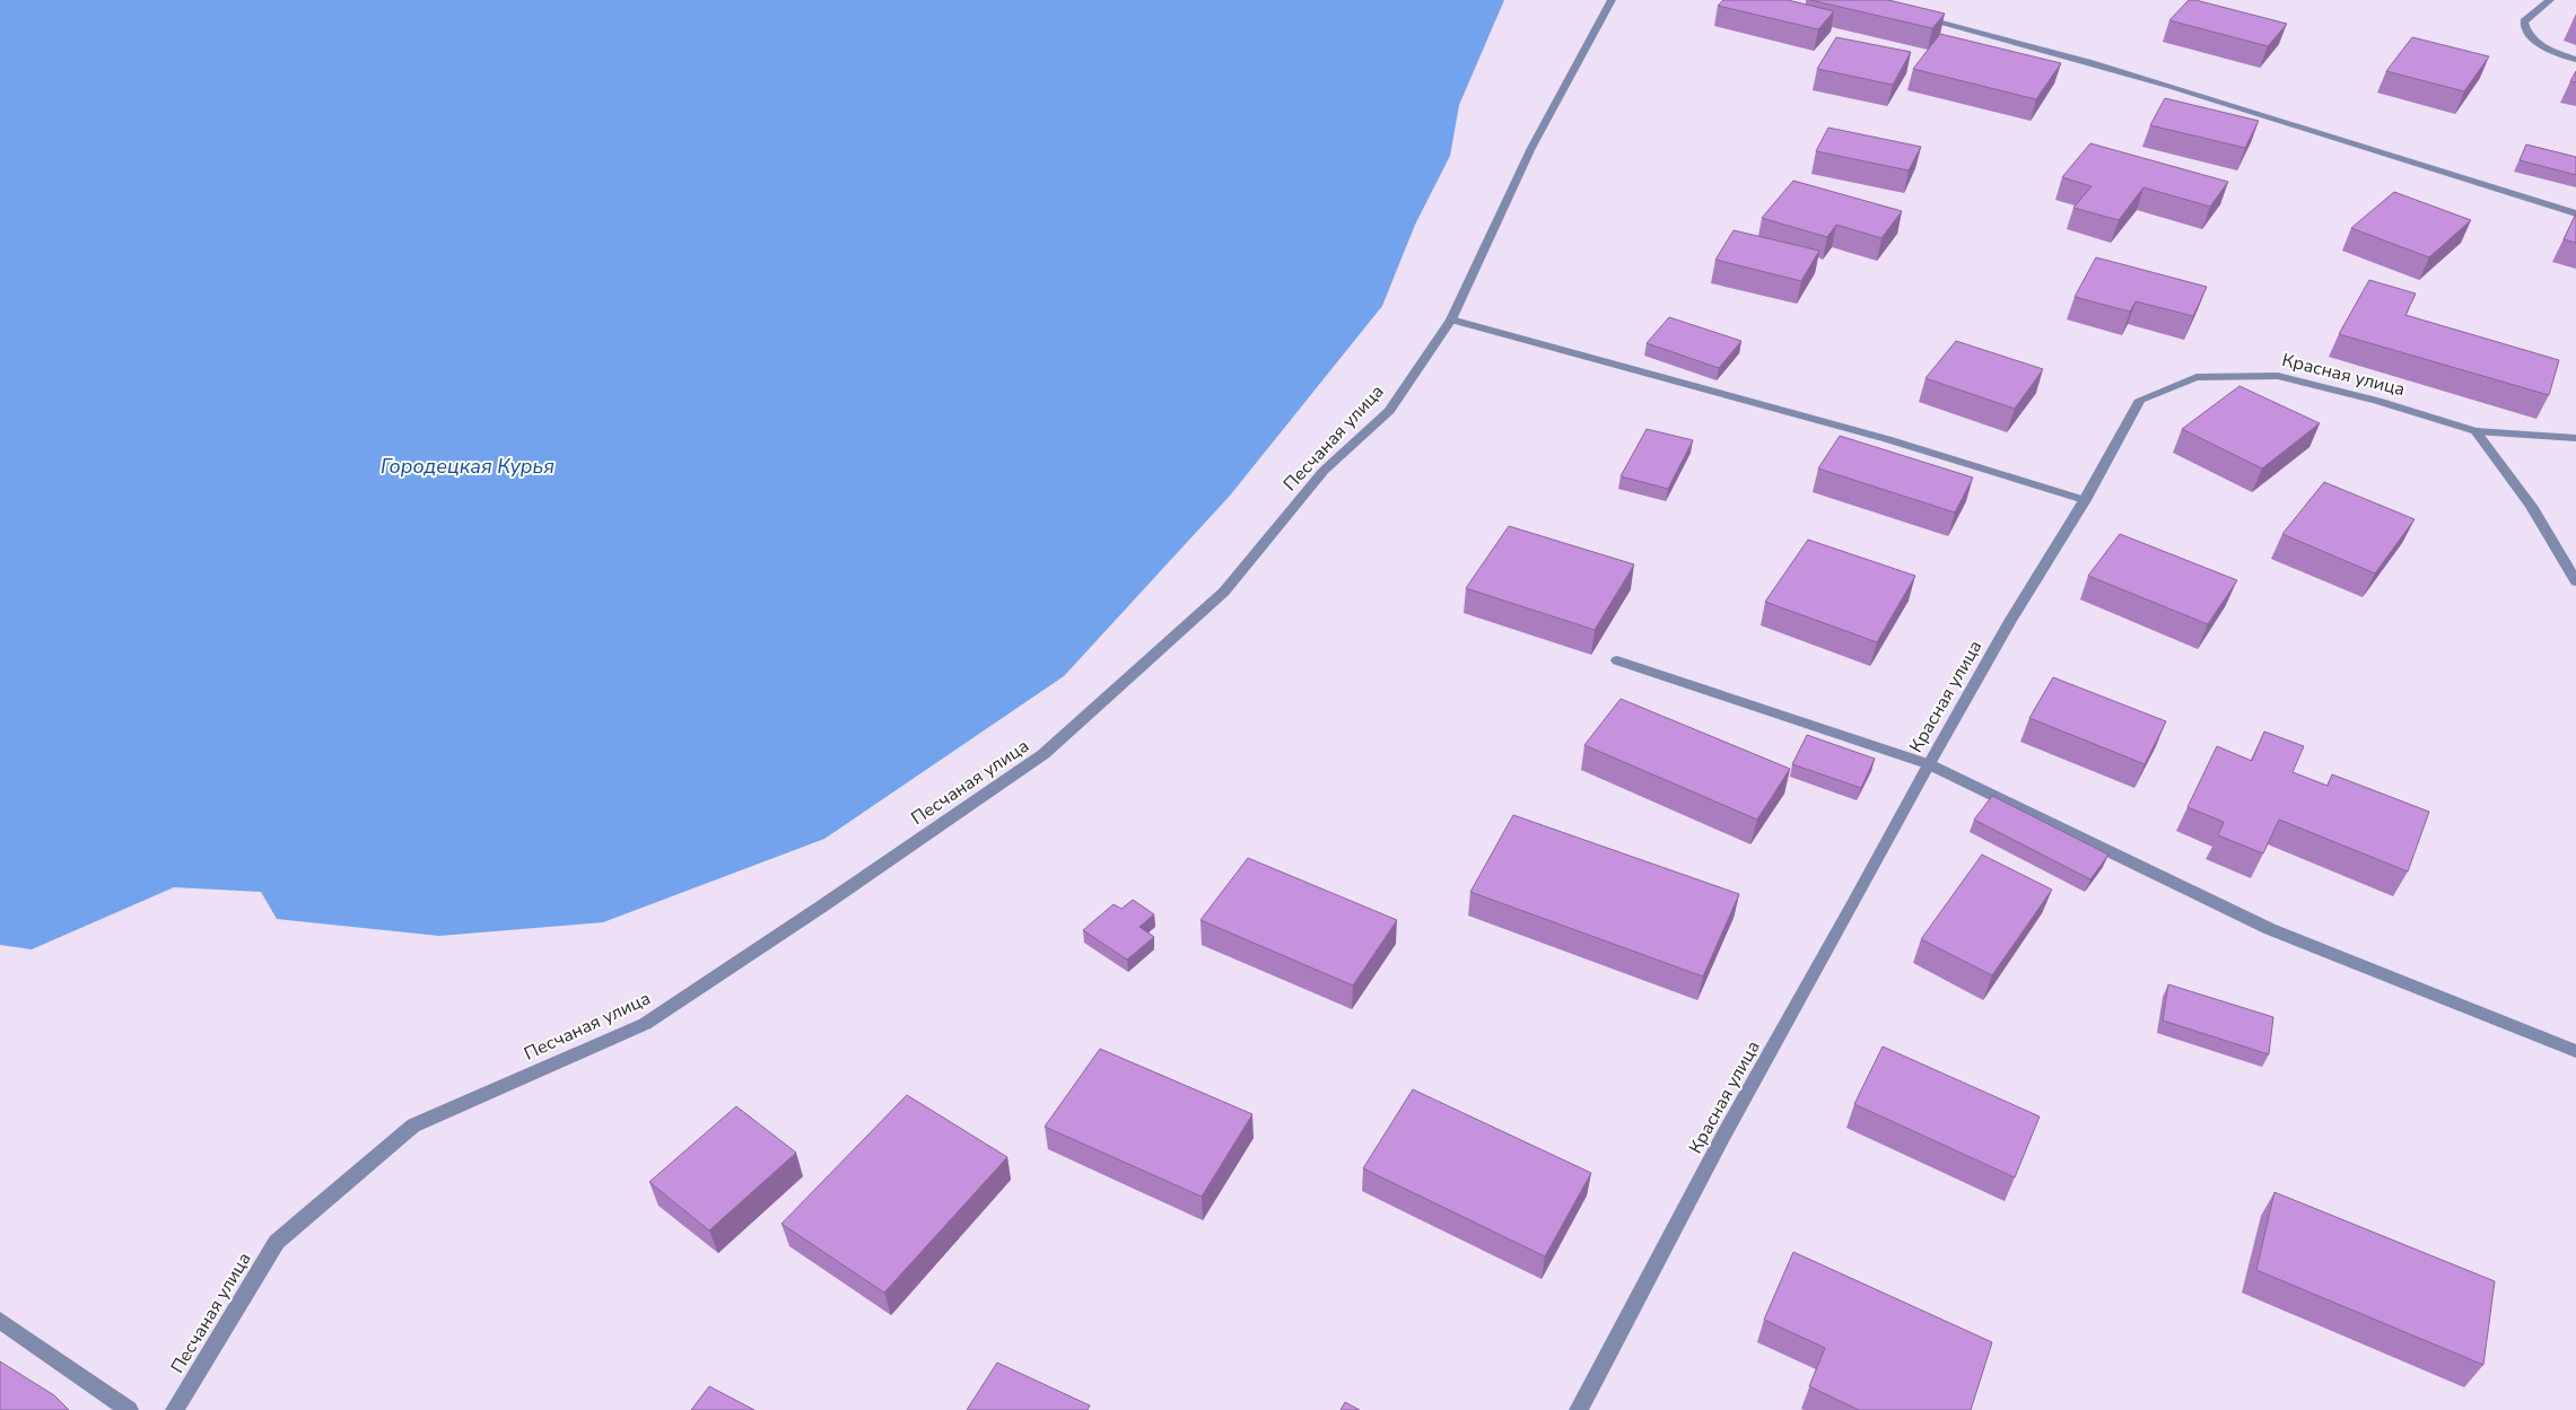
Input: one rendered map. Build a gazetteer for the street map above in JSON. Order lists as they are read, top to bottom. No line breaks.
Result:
{"streets":{"street":["Красная улица","Песчаная улица"]},"water":["Городецкая Курья"]}
